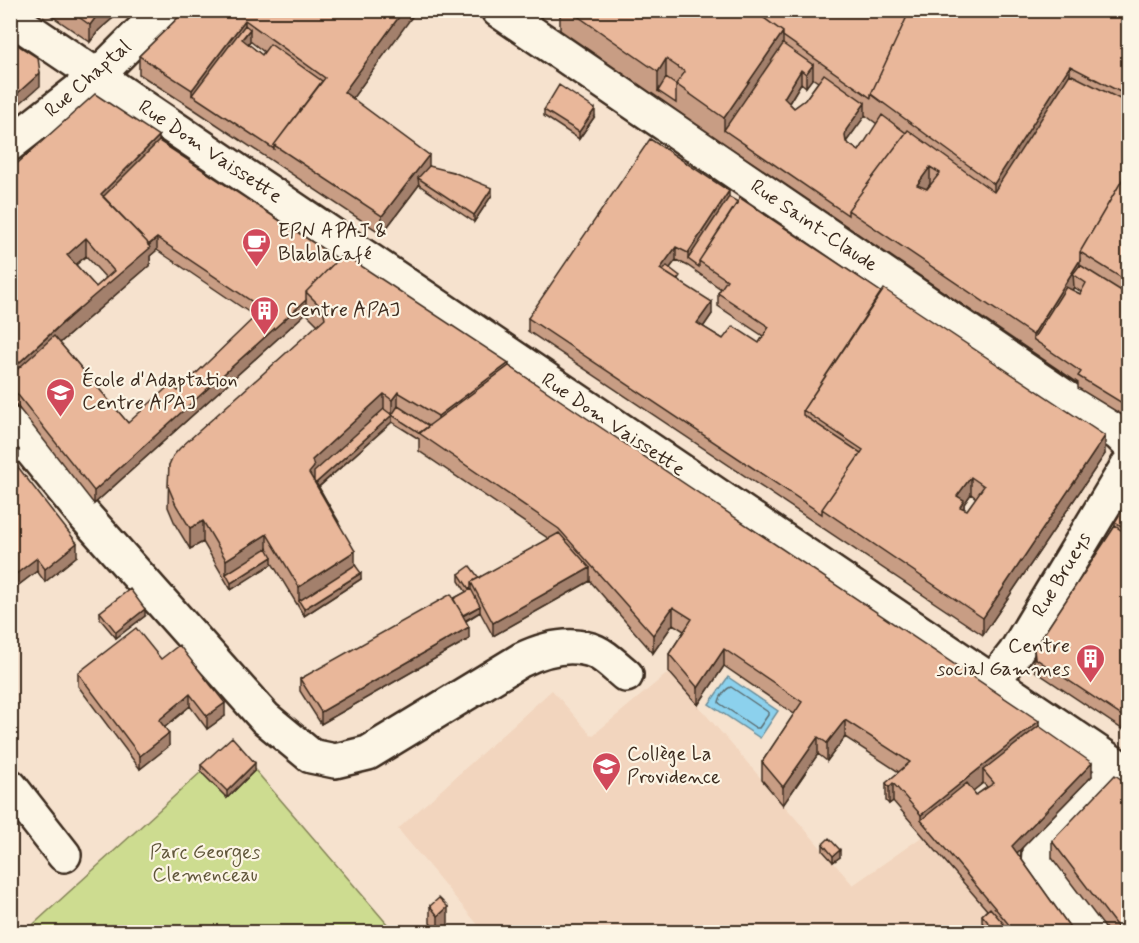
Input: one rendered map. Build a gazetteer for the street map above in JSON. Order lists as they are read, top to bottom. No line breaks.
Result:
{"streets":{"street":["Rue Chaptal","Rue Dom Vaissette","Rue Saint-Claude","Rue Brueys"]},"crossings":[["Rue Chaptal","Rue Dom Vaissette"],["Rue Dom Vaissette","Rue Brueys"]],"parks":["Parc Georges Clemenceau"],"places":{"cafe":["EPN APAJ & BlablaCafé"],"building":["Centre APAJ","Centre social Gammes"],"school or university":["École d'Adaptation Centre APAJ","Collège La Providence"]}}
